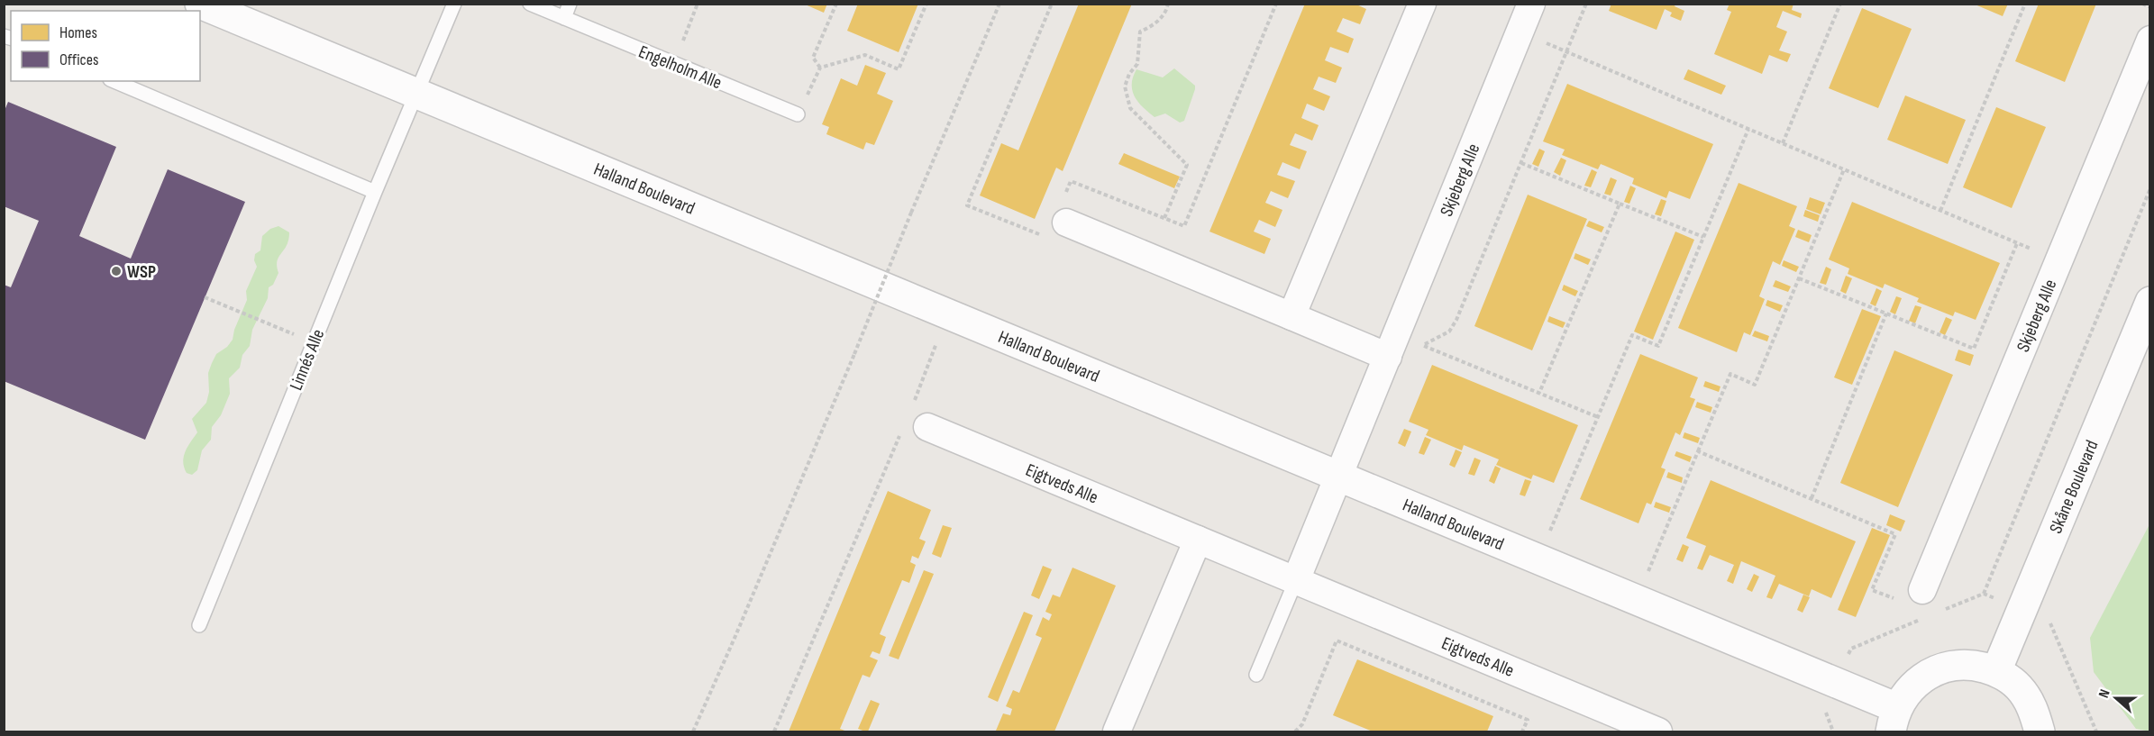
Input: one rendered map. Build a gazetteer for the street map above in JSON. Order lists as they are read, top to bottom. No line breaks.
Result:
{"streets":{"street":["Skjeberg Alle","Halland Boulevard","Eigtveds Alle","Skåne Boulevard"],"lane":["Engelholm Alle","Linnés Alle"]},"crossings":[["Skjeberg Alle","Halland Boulevard"],["Halland Boulevard","Linnés Alle"]],"places":["WSP"],"legend":["Homes","Offices"],"north":"left"}
